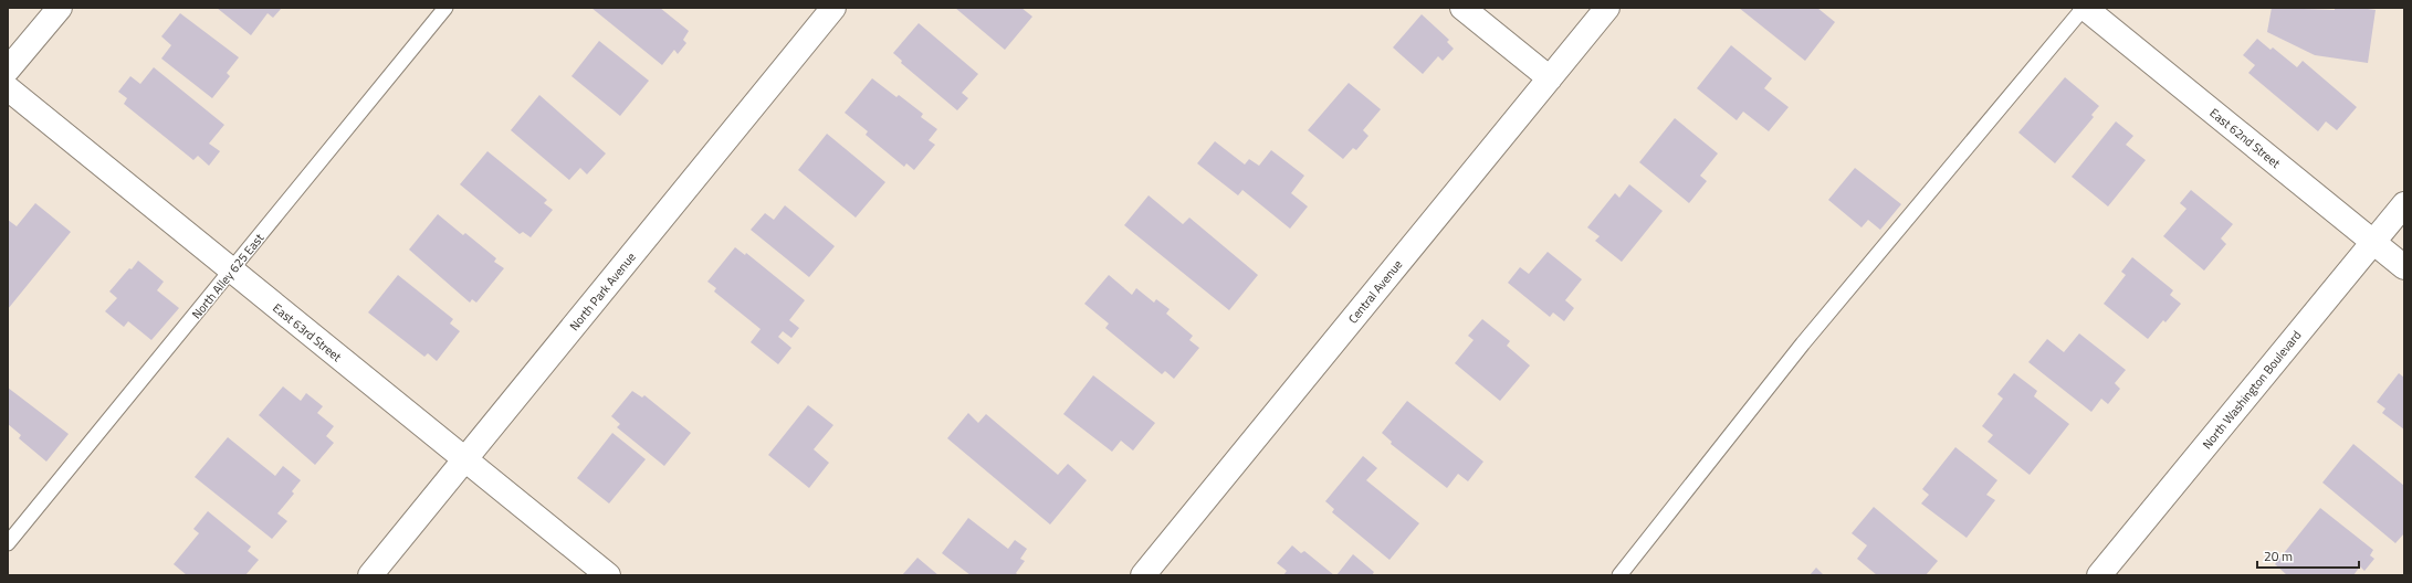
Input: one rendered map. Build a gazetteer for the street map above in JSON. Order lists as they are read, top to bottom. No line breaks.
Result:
{"streets":{"street":["East 62nd Street","North Park Avenue","Central Avenue","East 63rd Street","North Washington Boulevard"],"lane":["North Alley 625 East"]},"crossings":[["East 62nd Street","North Washington Boulevard"],["North Alley 625 East","East 63rd Street"],["North Park Avenue","East 63rd Street"]],"scale_bar":"20 m"}
